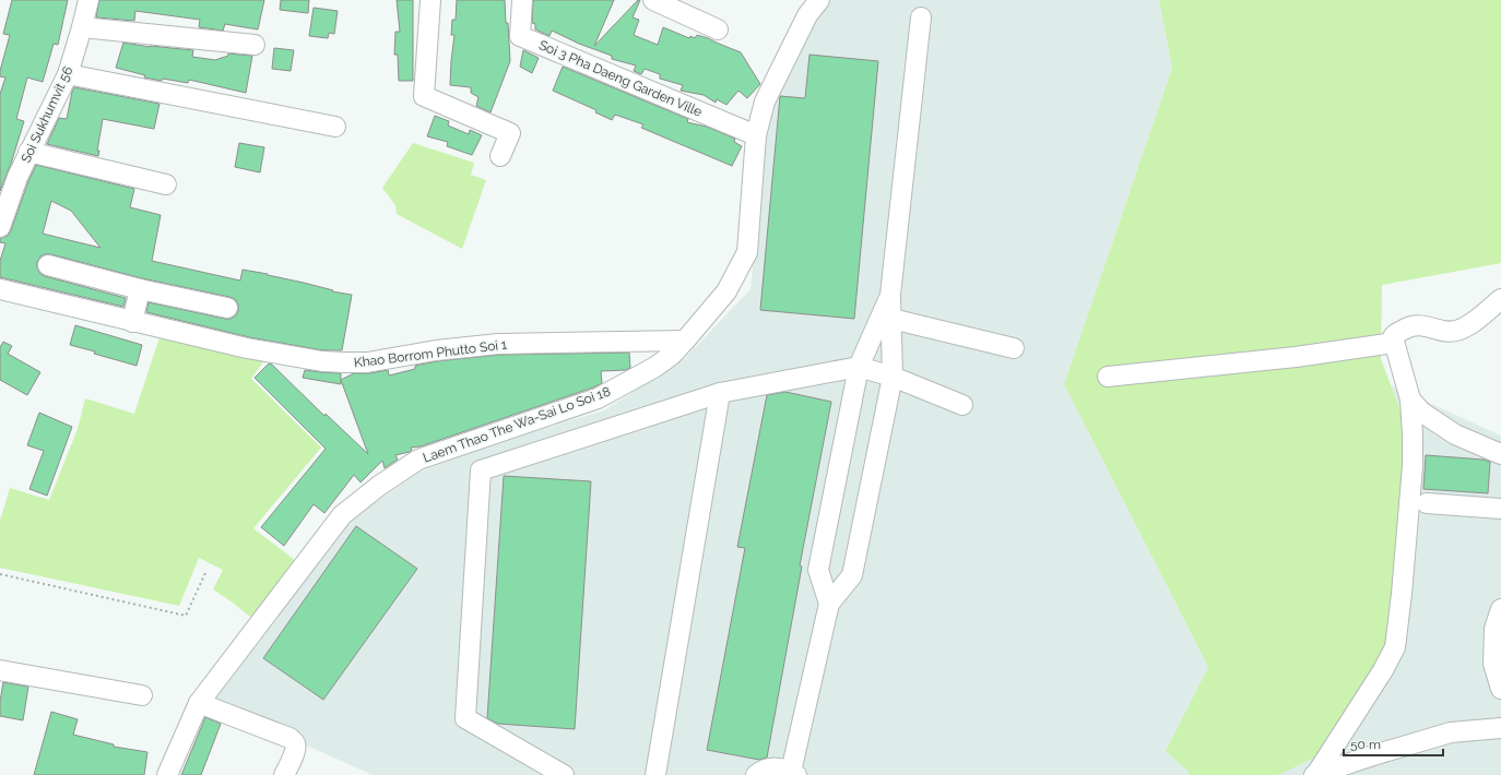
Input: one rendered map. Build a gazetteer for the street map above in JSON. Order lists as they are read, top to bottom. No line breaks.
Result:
{"streets":{"street":["Soi 3 Pha Daeng Garden Ville","Soi Sukhumvit 56","Khao Borrom Phutto Soi 1","Laem Thao The Wa-Sai Lo Soi 18"]},"crossings":[["Soi 3 Pha Daeng Garden Ville","Laem Thao The Wa-Sai Lo Soi 18"],["Khao Borrom Phutto Soi 1","Laem Thao The Wa-Sai Lo Soi 18"]],"scale_bar":"50 m"}
